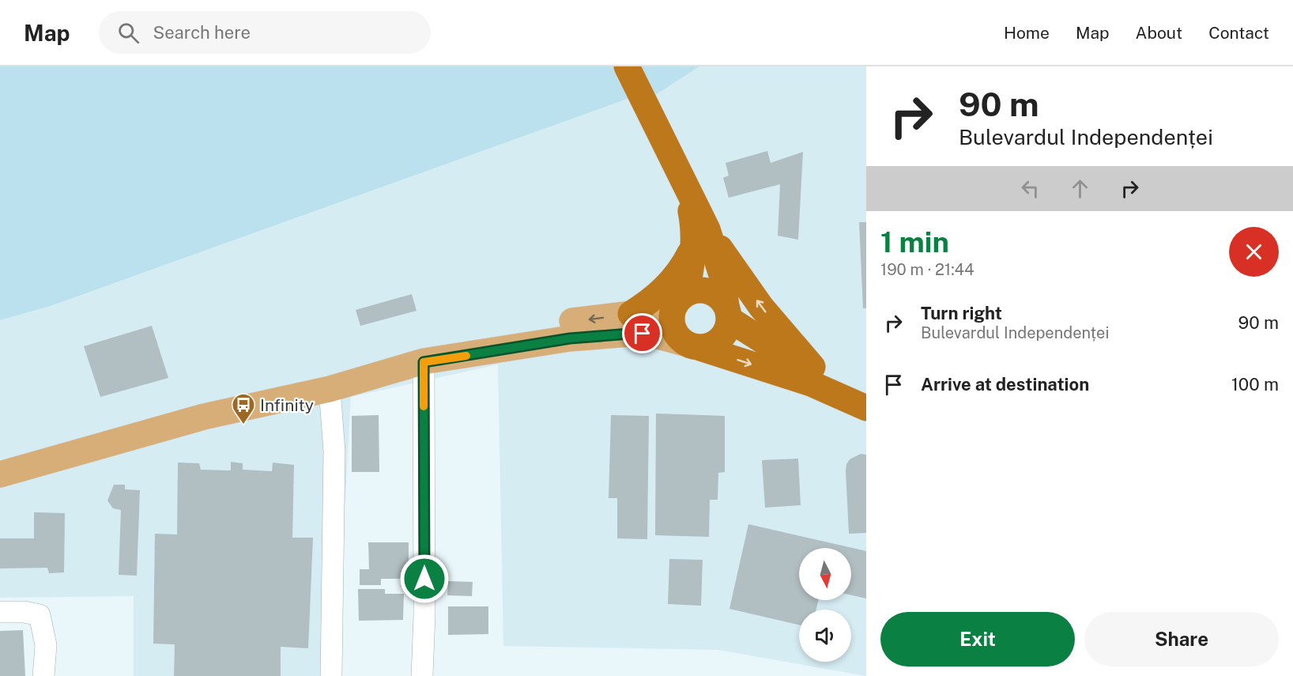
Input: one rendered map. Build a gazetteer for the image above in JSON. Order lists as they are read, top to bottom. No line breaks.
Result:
{"places":{"bus stop":["Infinity"]},"north":"bottom","page":{"header":"Map","search":"Search here","nav":["Home","Map","About","Contact"],"turn":["90 m","Bulevardul Independenței"],"heading":["1 min","190 m · 21:44"],"list":[{"name":"Turn right","note":"Bulevardul Independenței","value":"90 m"},{"name":"Arrive at destination","value":"100 m"}],"buttons":["Exit","Share"]}}
